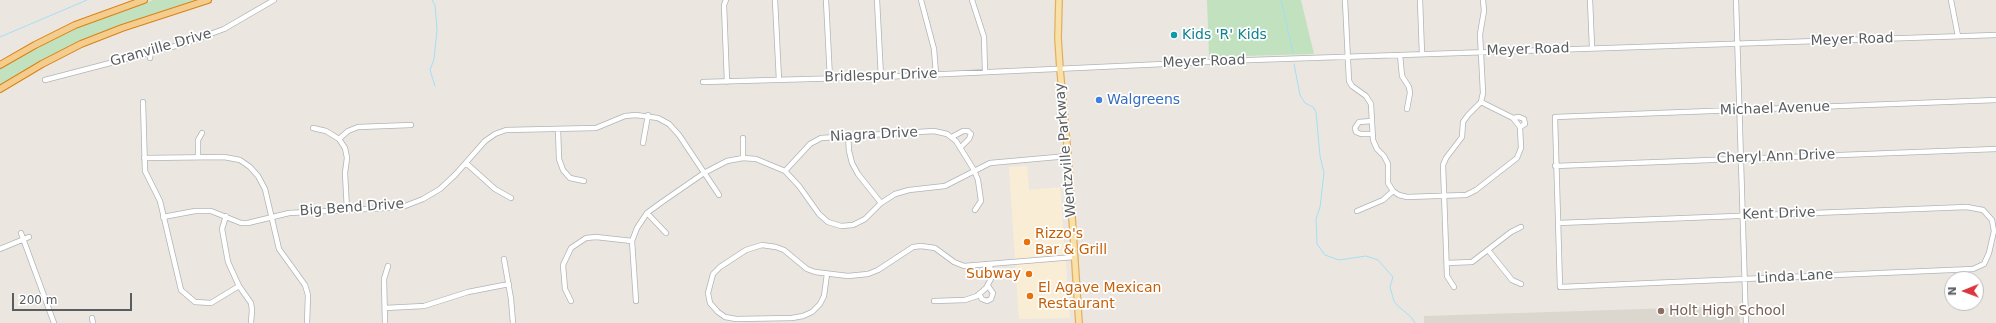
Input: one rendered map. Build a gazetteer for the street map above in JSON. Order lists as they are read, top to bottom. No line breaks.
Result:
{"streets":{"main road":["Wentzville Parkway"],"street":["Meyer Road","Granville Drive","Bridlespur Drive","Michael Avenue","Niagra Drive","Cheryl Ann Drive","Big Bend Drive","Kent Drive","Linda Lane"]},"crossings":[["Meyer Road","Bridlespur Drive"],["Meyer Road","Wentzville Parkway"],["Bridlespur Drive","Wentzville Parkway"],["Michael Avenue","Cheryl Ann Drive"],["Kent Drive","Linda Lane"]],"places":["Kids 'R' Kids","Walgreens","Rizzo's Bar & Grill","Subway","El Agave Mexican Restaurant","Holt High School"],"scale_bar":"200 m","north":"left"}
